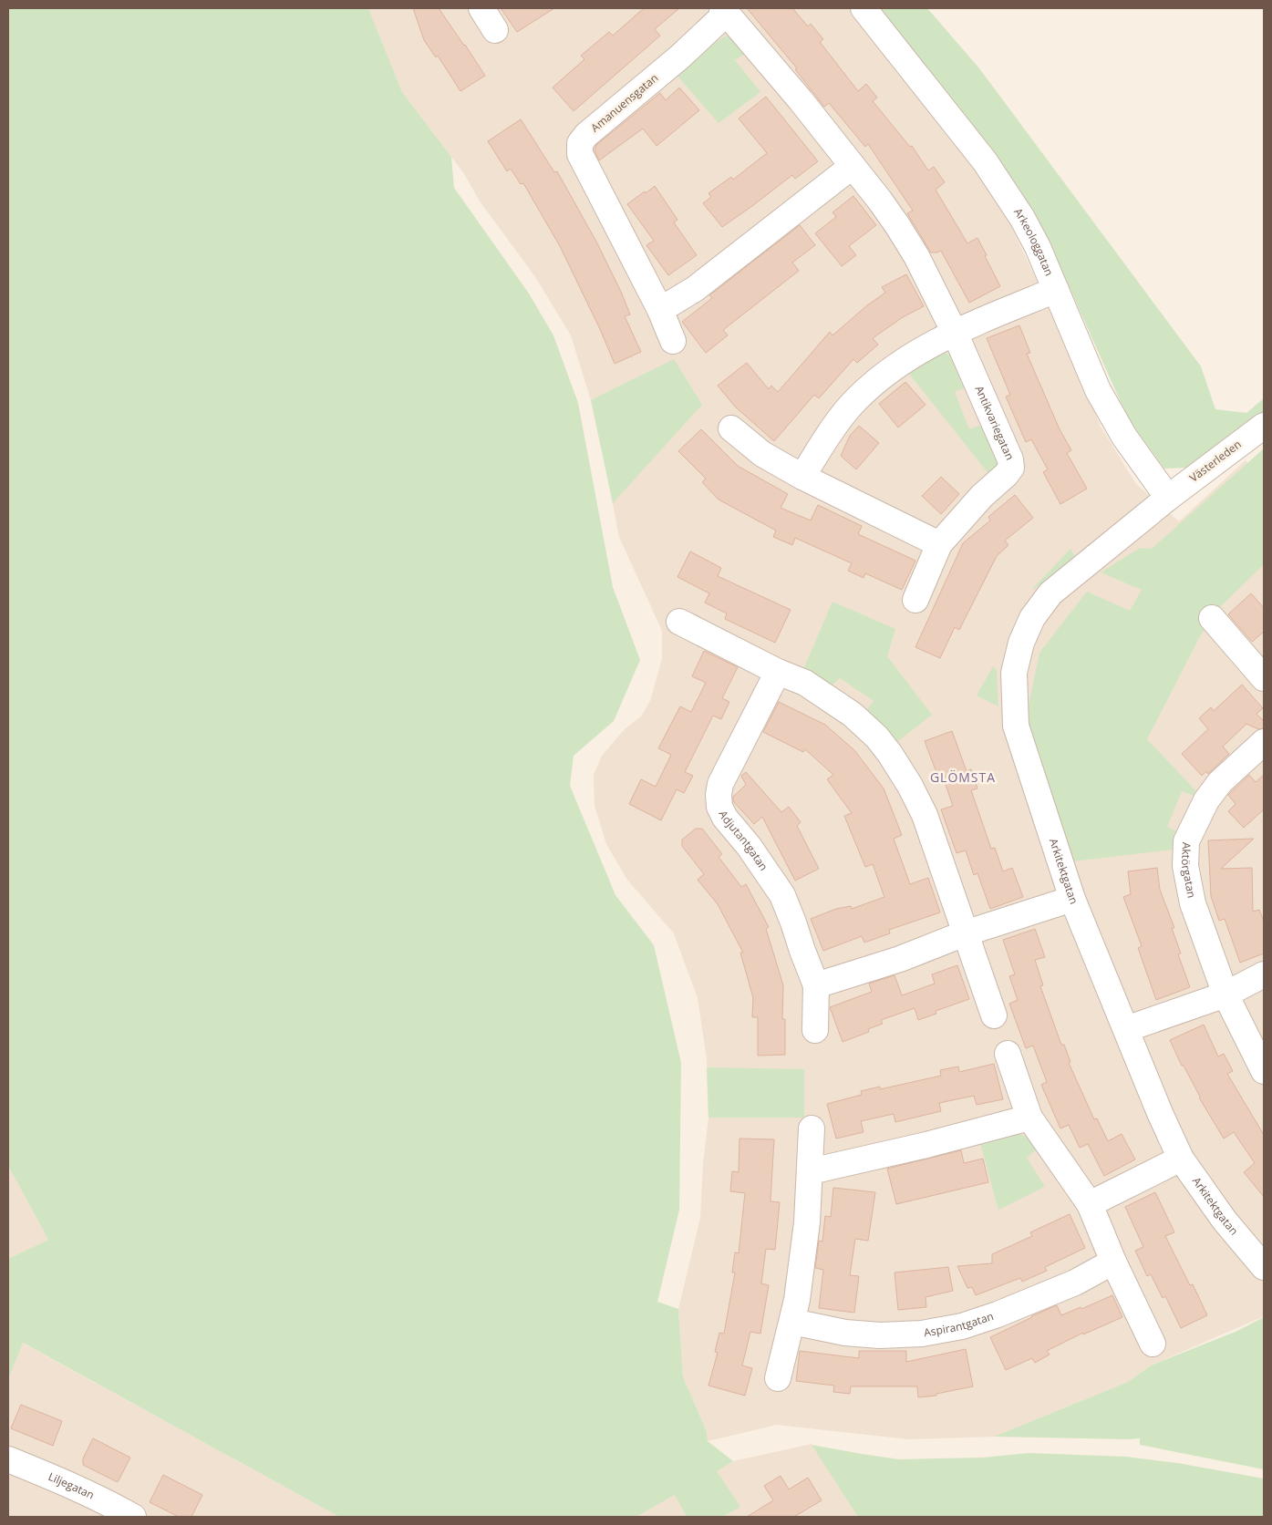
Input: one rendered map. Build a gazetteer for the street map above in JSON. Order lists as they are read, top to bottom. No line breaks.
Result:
{"streets":{"street":["Amanuensgatan","Arkeologgatan","Antikvariegatan","Västerleden","Adjutantgatan","Aktörgatan","Arkitektgatan","Aspirantgatan","Liljegatan"]},"crossings":[["Amanuensgatan","Antikvariegatan"],["Arkeologgatan","Västerleden"],["Arkeologgatan","Arkitektgatan"],["Västerleden","Arkitektgatan"]],"districts":["GLÖMSTA"]}
